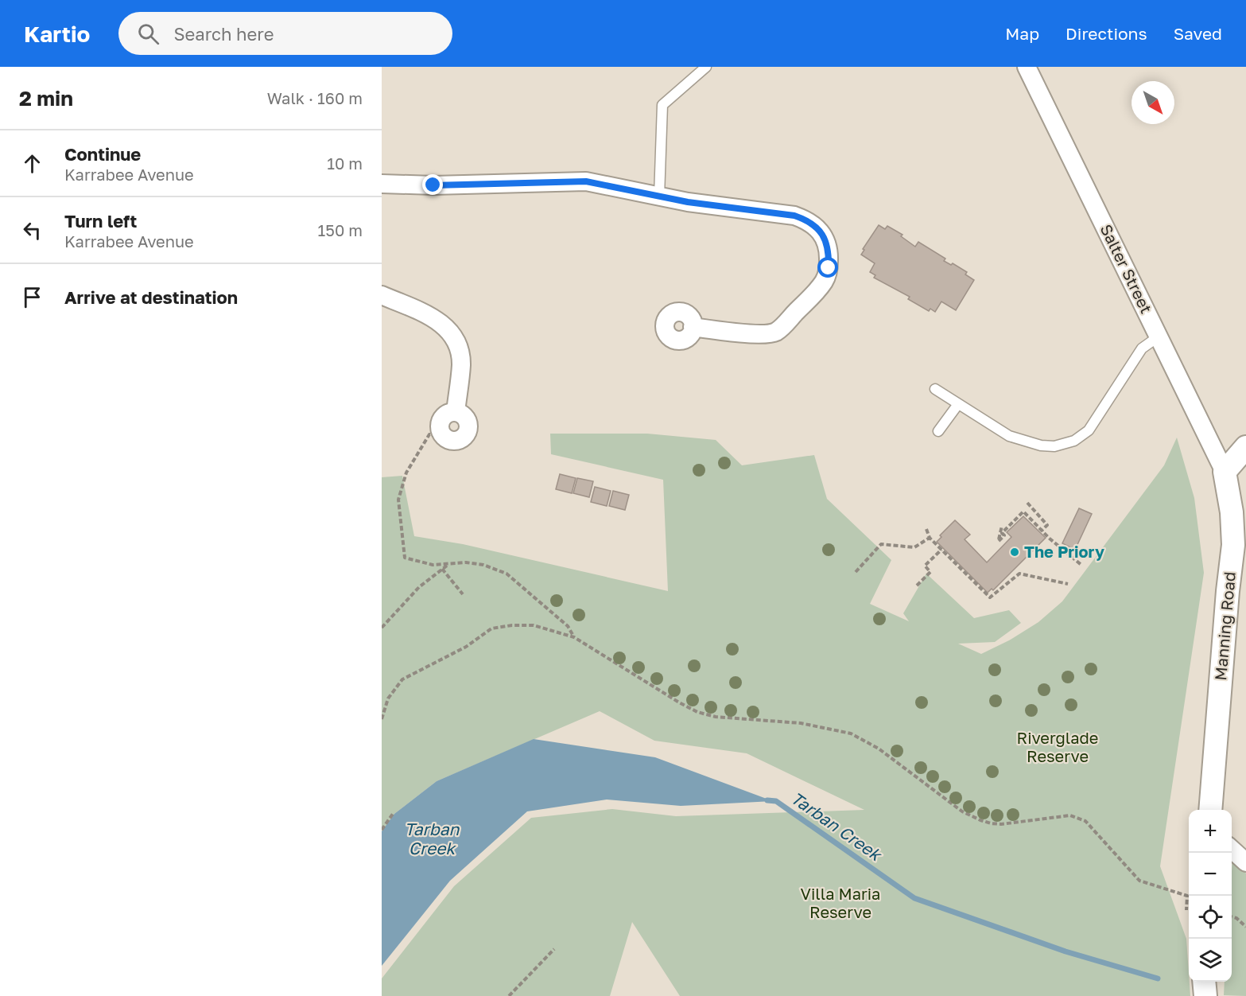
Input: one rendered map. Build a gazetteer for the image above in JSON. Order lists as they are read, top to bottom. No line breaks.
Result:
{"streets":{"street":["Salter Street","Manning Road"]},"crossings":[["Salter Street","Manning Road"]],"water":["Tarban Creek"],"parks":["Riverglade Reserve","Villa Maria Reserve"],"places":["The Priory"],"north":"bottom right","page":{"header":"Kartio","search":"Search here","nav":["Map","Directions","Saved"],"heading":["2 min","Walk · 160 m"],"list":[["Continue","Karrabee Avenue","10 m"],["Turn left","Karrabee Avenue","150 m"],"Arrive at destination"],"map_buttons":["+","−"]}}
